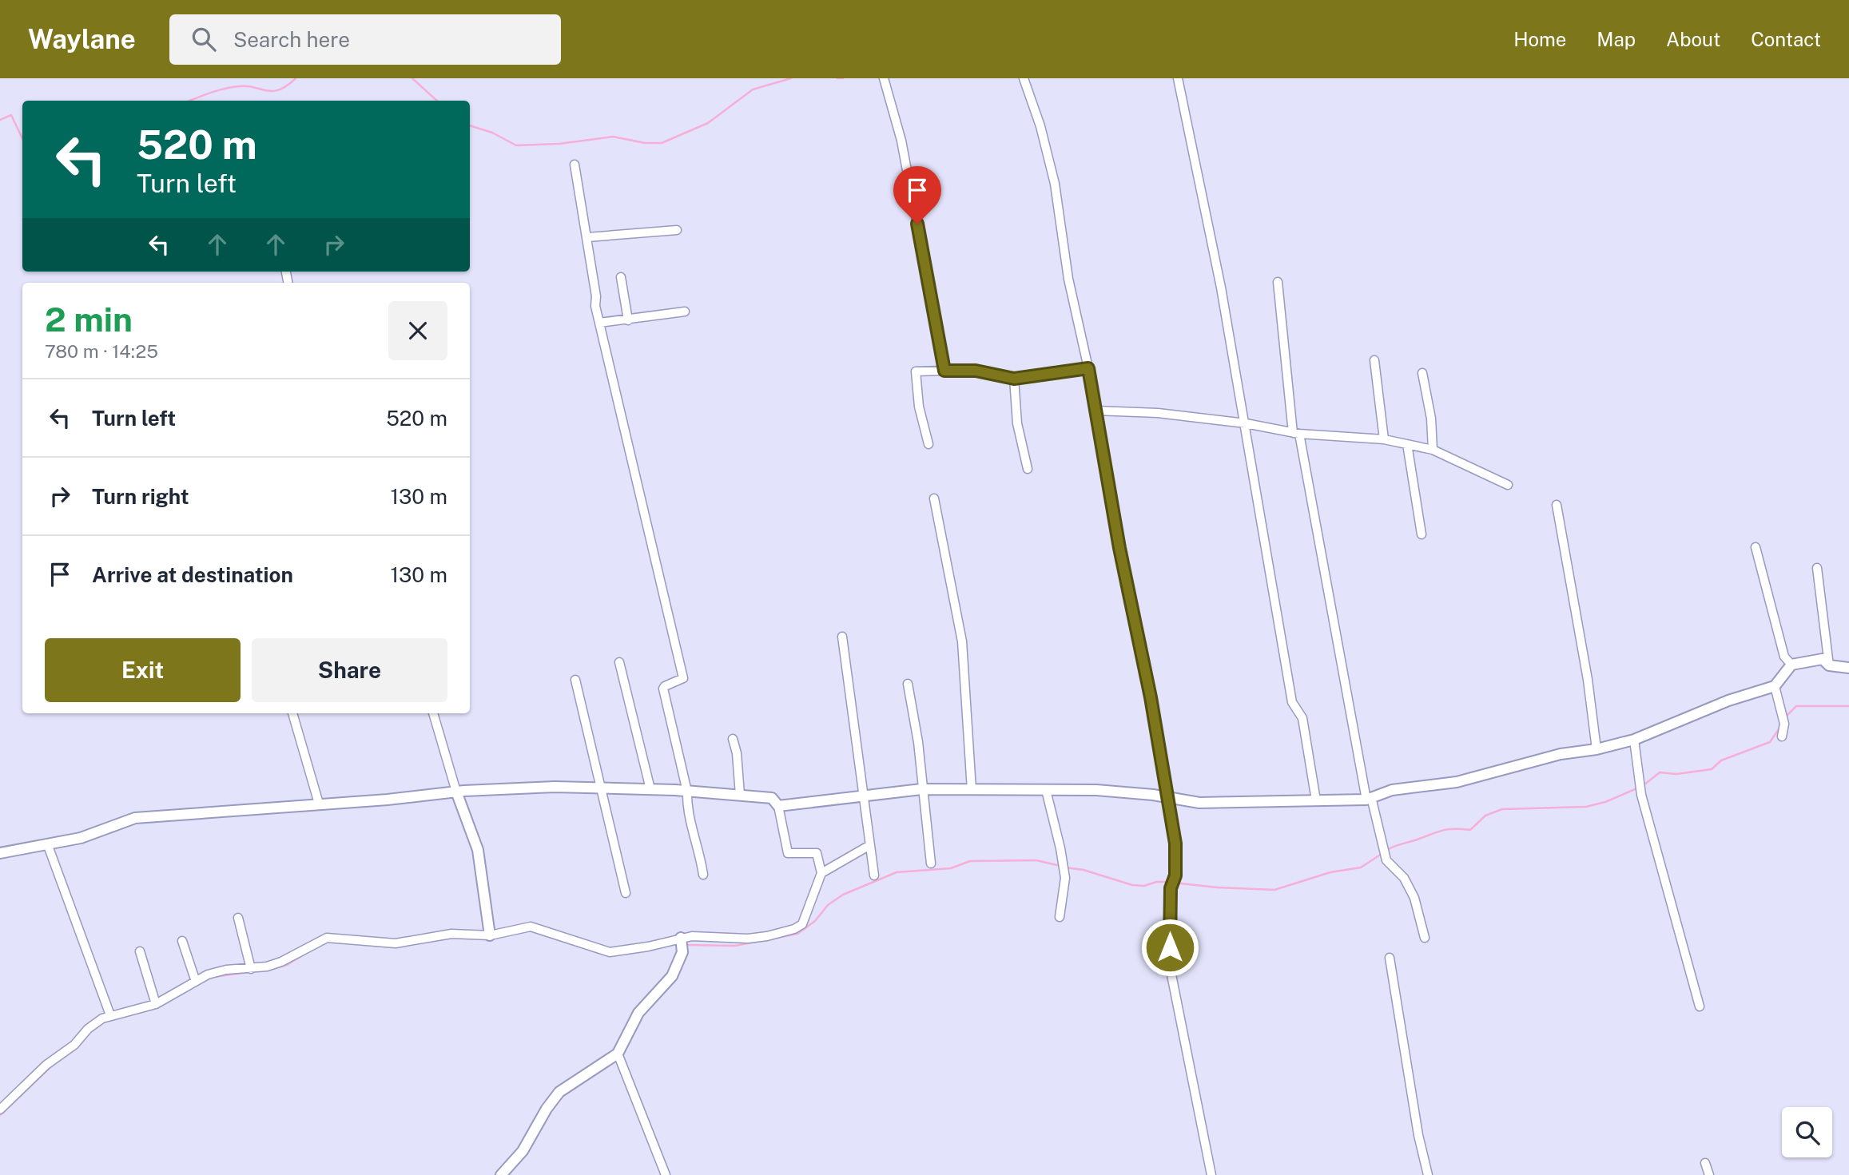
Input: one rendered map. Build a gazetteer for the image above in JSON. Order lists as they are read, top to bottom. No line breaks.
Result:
{"page":{"header":"Waylane","search":"Search here","nav":["Home","Map","About","Contact"],"turn":["520 m","Turn left"],"heading":["2 min","780 m · 14:25"],"list":[{"name":"Turn left","value":"520 m"},{"name":"Turn right","value":"130 m"},{"name":"Arrive at destination","value":"130 m"}],"buttons":["Exit","Share"]}}
